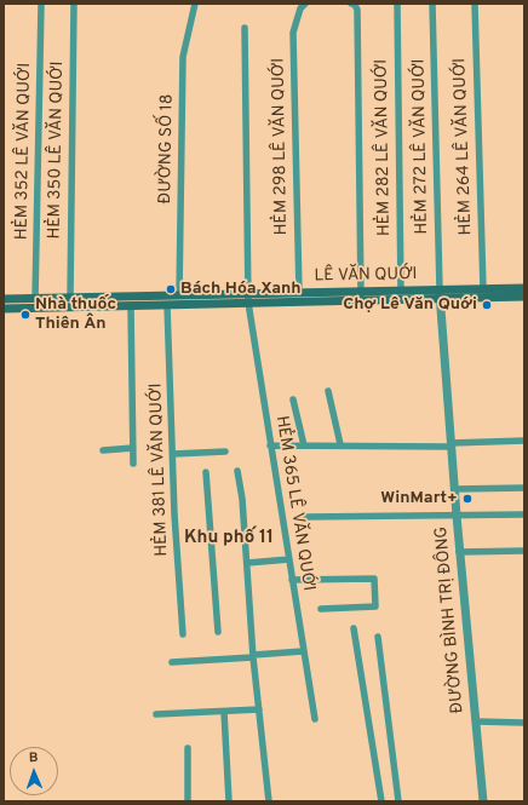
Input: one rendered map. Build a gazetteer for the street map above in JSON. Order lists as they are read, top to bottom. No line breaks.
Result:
{"streets":{"main road":["LÊ VĂN QUỚI"],"street":["HẺM 298 LÊ VĂN QUỚI","HẺM 272 LÊ VĂN QUỚI","HẺM 264 LÊ VĂN QUỚI","HẺM 282 LÊ VĂN QUỚI","ĐƯỜNG SỐ 18","HẺM 350 LÊ VĂN QUỚI","HẺM 352 LÊ VĂN QUỚI","HẺM 381 LÊ VĂN QUỚI","HẺM 365 LÊ VĂN QUỚI","ĐƯỜNG BÌNH TRỊ ĐÔNG"]},"crossings":[["HẺM 298 LÊ VĂN QUỚI","LÊ VĂN QUỚI"],["HẺM 272 LÊ VĂN QUỚI","LÊ VĂN QUỚI"],["HẺM 272 LÊ VĂN QUỚI","ĐƯỜNG BÌNH TRỊ ĐÔNG"],["HẺM 264 LÊ VĂN QUỚI","LÊ VĂN QUỚI"],["HẺM 282 LÊ VĂN QUỚI","LÊ VĂN QUỚI"],["ĐƯỜNG SỐ 18","LÊ VĂN QUỚI"],["HẺM 350 LÊ VĂN QUỚI","LÊ VĂN QUỚI"],["HẺM 352 LÊ VĂN QUỚI","LÊ VĂN QUỚI"],["LÊ VĂN QUỚI","HẺM 381 LÊ VĂN QUỚI"],["LÊ VĂN QUỚI","HẺM 365 LÊ VĂN QUỚI"],["LÊ VĂN QUỚI","ĐƯỜNG BÌNH TRỊ ĐÔNG"]],"districts":["Khu phố 11"],"places":["Bách Hóa Xanh","Chợ Lê Văn Quới","Nhà thuốc Thiên Ân","WinMart+"],"north":"top"}
